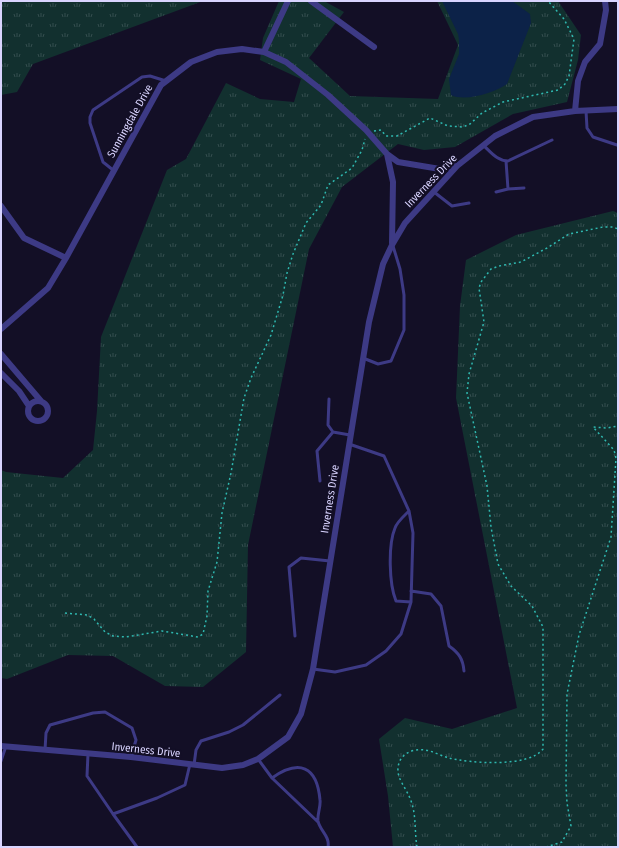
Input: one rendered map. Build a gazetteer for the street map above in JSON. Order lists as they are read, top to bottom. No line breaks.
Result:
{"streets":{"street":["Sunningdale Drive","Inverness Drive"]},"crossings":[["Sunningdale Drive","Inverness Drive"]]}
